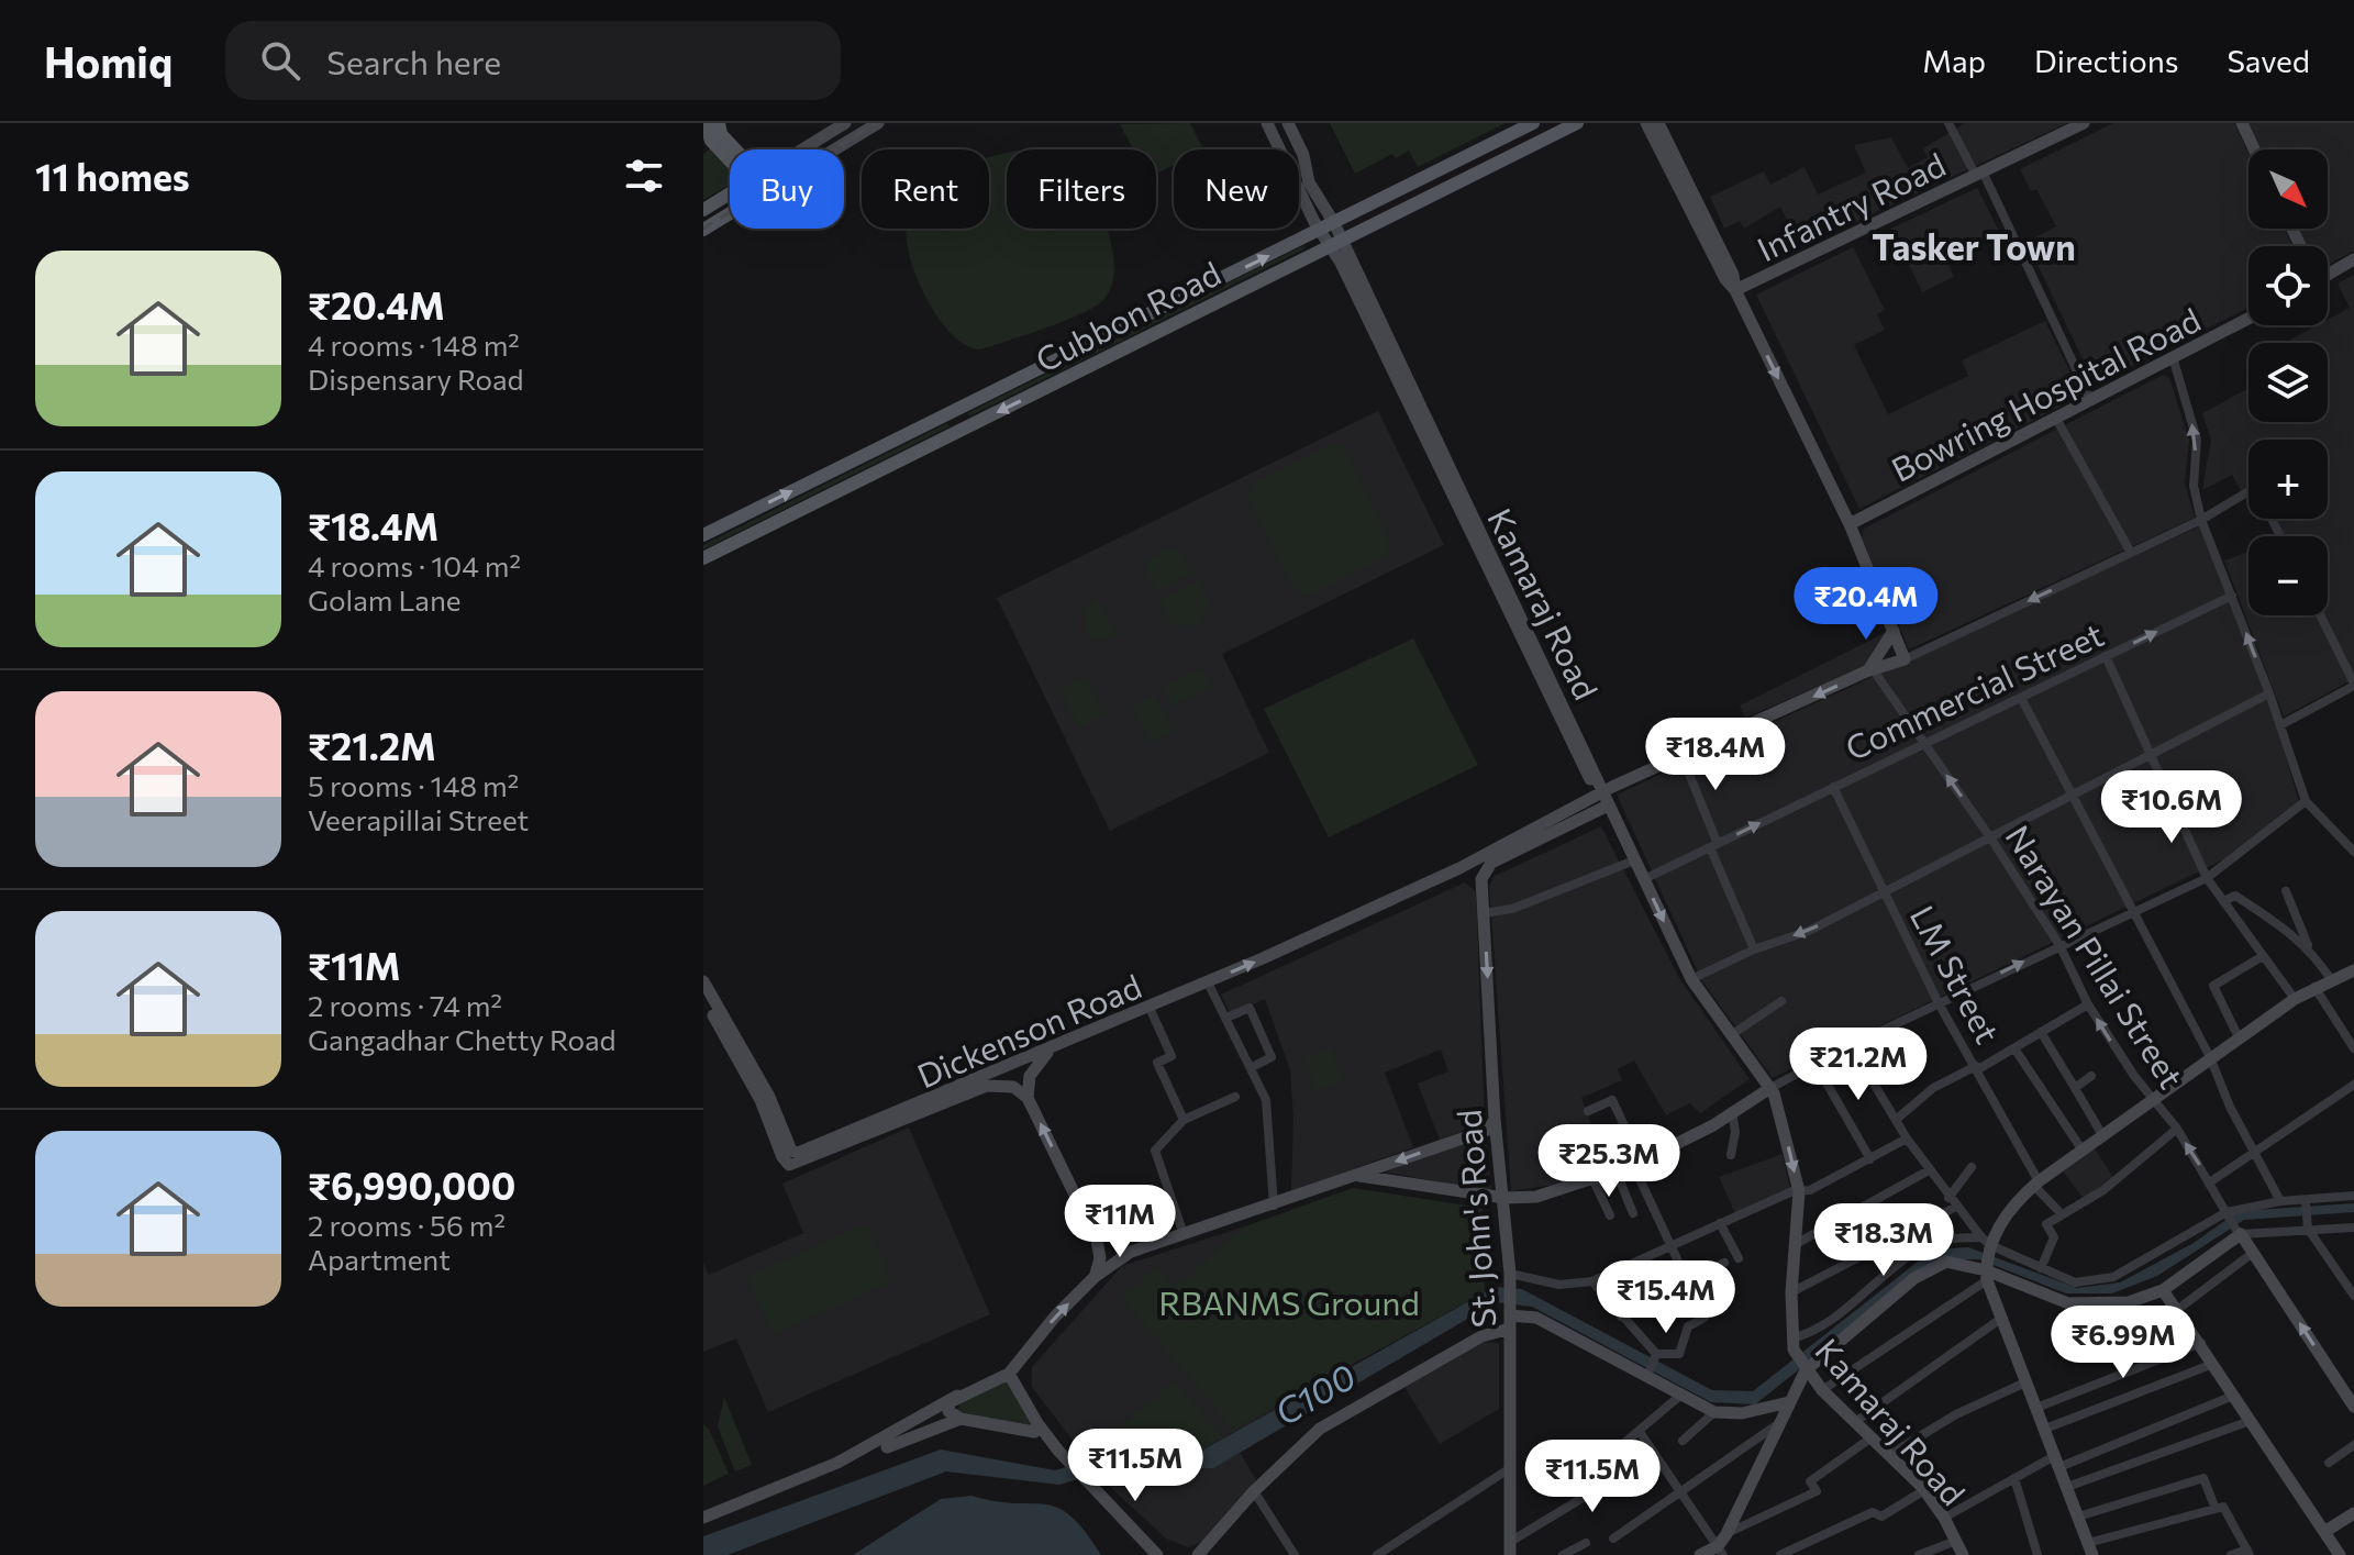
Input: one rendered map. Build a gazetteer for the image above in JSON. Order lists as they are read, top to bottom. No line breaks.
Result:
{"streets":{"main road":["Cubbon Road"],"street":["Infantry Road","Bowring Hospital Road","Kamaraj Road","Commercial Street","Narayan Pillai Street","LM Street","Dickenson Road","St. John's Road"]},"crossings":[["Cubbon Road","Kamaraj Road"],["Kamaraj Road","Commercial Street"],["Kamaraj Road","Dickenson Road"],["Commercial Street","Narayan Pillai Street"],["Commercial Street","LM Street"]],"one_way":["Commercial Street"],"districts":["Tasker Town"],"water":["C100"],"parks":["RBANMS Ground"],"north":"bottom right","page":{"header":"Homiq","search":"Search here","nav":["Map","Directions","Saved"],"heading":"11 homes","map_buttons":["+","−"],"chip":["Buy","Rent","Filters","New"],"list":[{"name":"₹20.4M","note":"4 rooms · 148 m² · Dispensary Road"},{"name":"₹18.4M","note":"4 rooms · 104 m² · Golam Lane"},{"name":"₹21.2M","note":"5 rooms · 148 m² · Veerapillai Street"},{"name":"₹11M","note":"2 rooms · 74 m² · Gangadhar Chetty Road"},{"name":"₹6,990,000","note":"2 rooms · 56 m² · Apartment"}],"price":["₹20.4M","₹18.4M","₹10.6M","₹21.2M","₹25.3M","₹11M","₹18.3M","₹15.4M","₹6.99M","₹11.5M","₹11.5M"]}}
